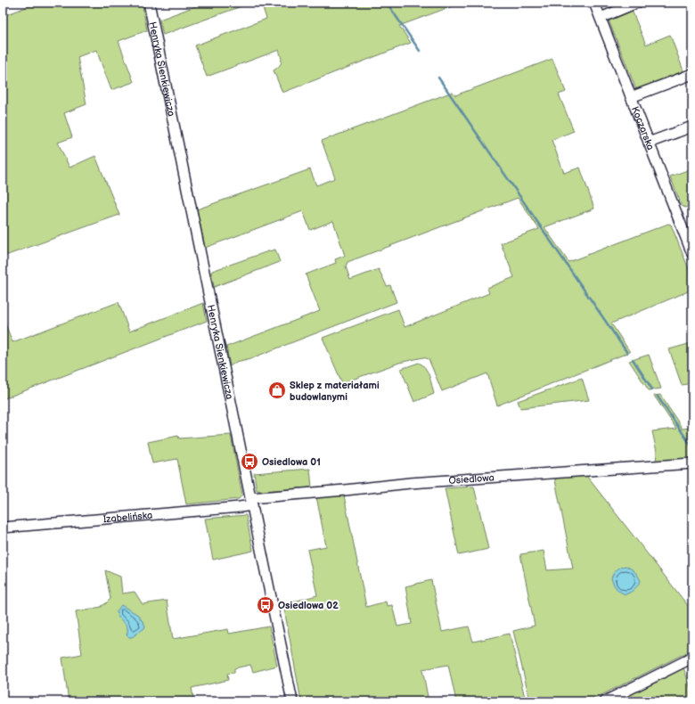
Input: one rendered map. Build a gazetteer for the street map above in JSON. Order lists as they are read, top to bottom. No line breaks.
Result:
{"streets":{"street":["Henryka Sienkiewicza","Koczarska","Osiedlowa","Izabelińska"]},"crossings":[["Henryka Sienkiewicza","Osiedlowa"],["Henryka Sienkiewicza","Izabelińska"],["Osiedlowa","Izabelińska"]],"places":{"shop":["Sklep z materiałami budowlanymi"],"bus stop":["Osiedlowa 01","Osiedlowa 02"]}}
